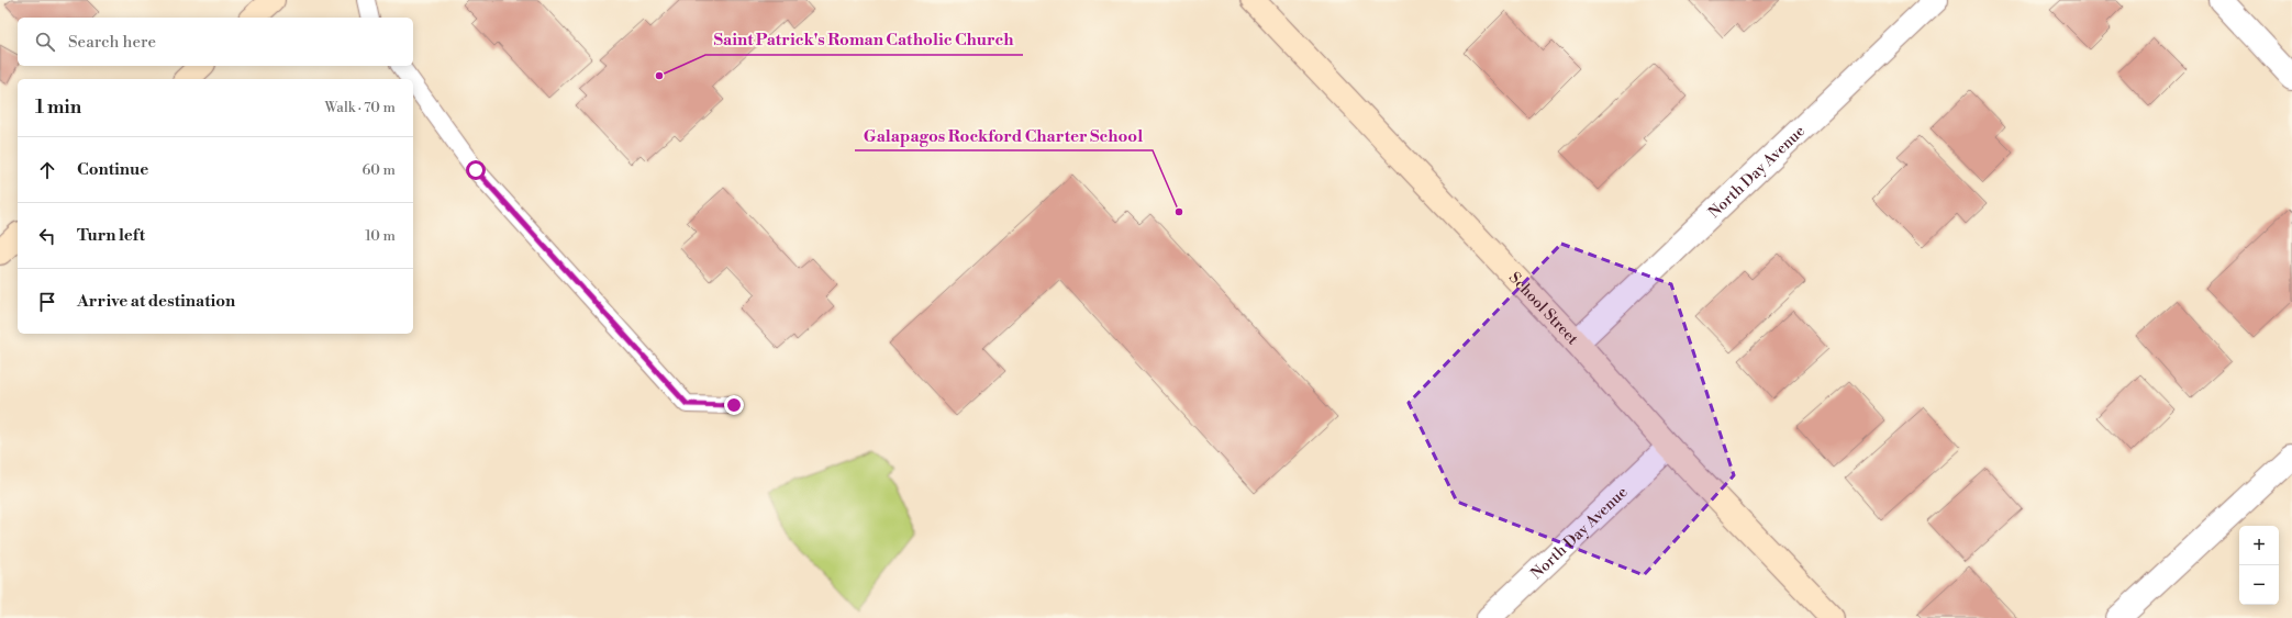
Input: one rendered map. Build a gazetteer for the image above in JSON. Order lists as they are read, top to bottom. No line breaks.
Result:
{"streets":{"main road":["School Street"],"street":["North Day Avenue"]},"crossings":[["North Day Avenue","School Street"]],"places":["Saint Patrick's Roman Catholic Church","Galapagos Rockford Charter School"],"page":{"search":"Search here","heading":["1 min","Walk · 70 m"],"list":[["Continue","60 m"],["Turn left","10 m"],"Arrive at destination"],"map_buttons":["+","−"]}}
